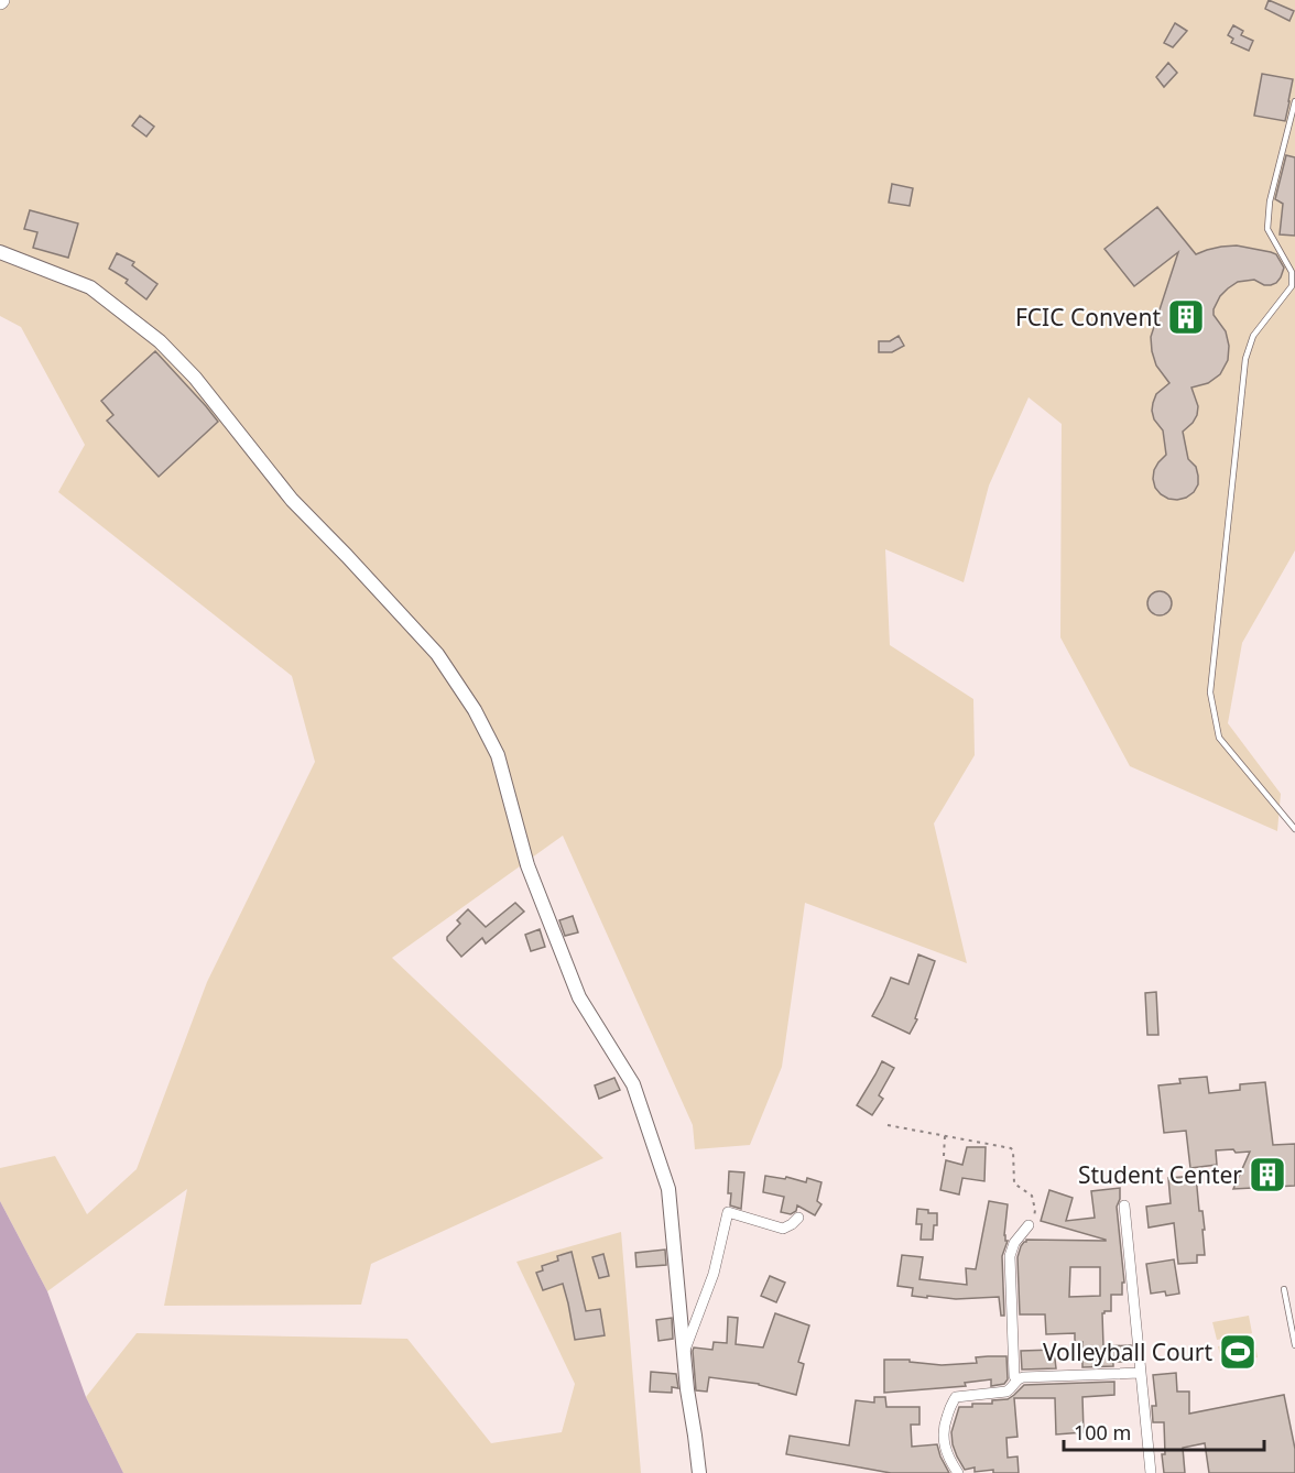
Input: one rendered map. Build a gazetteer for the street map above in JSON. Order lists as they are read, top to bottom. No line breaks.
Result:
{"places":{"building":["FCIC Convent","Student Center"],"sports":["Volleyball Court"]},"scale_bar":"100 m"}
